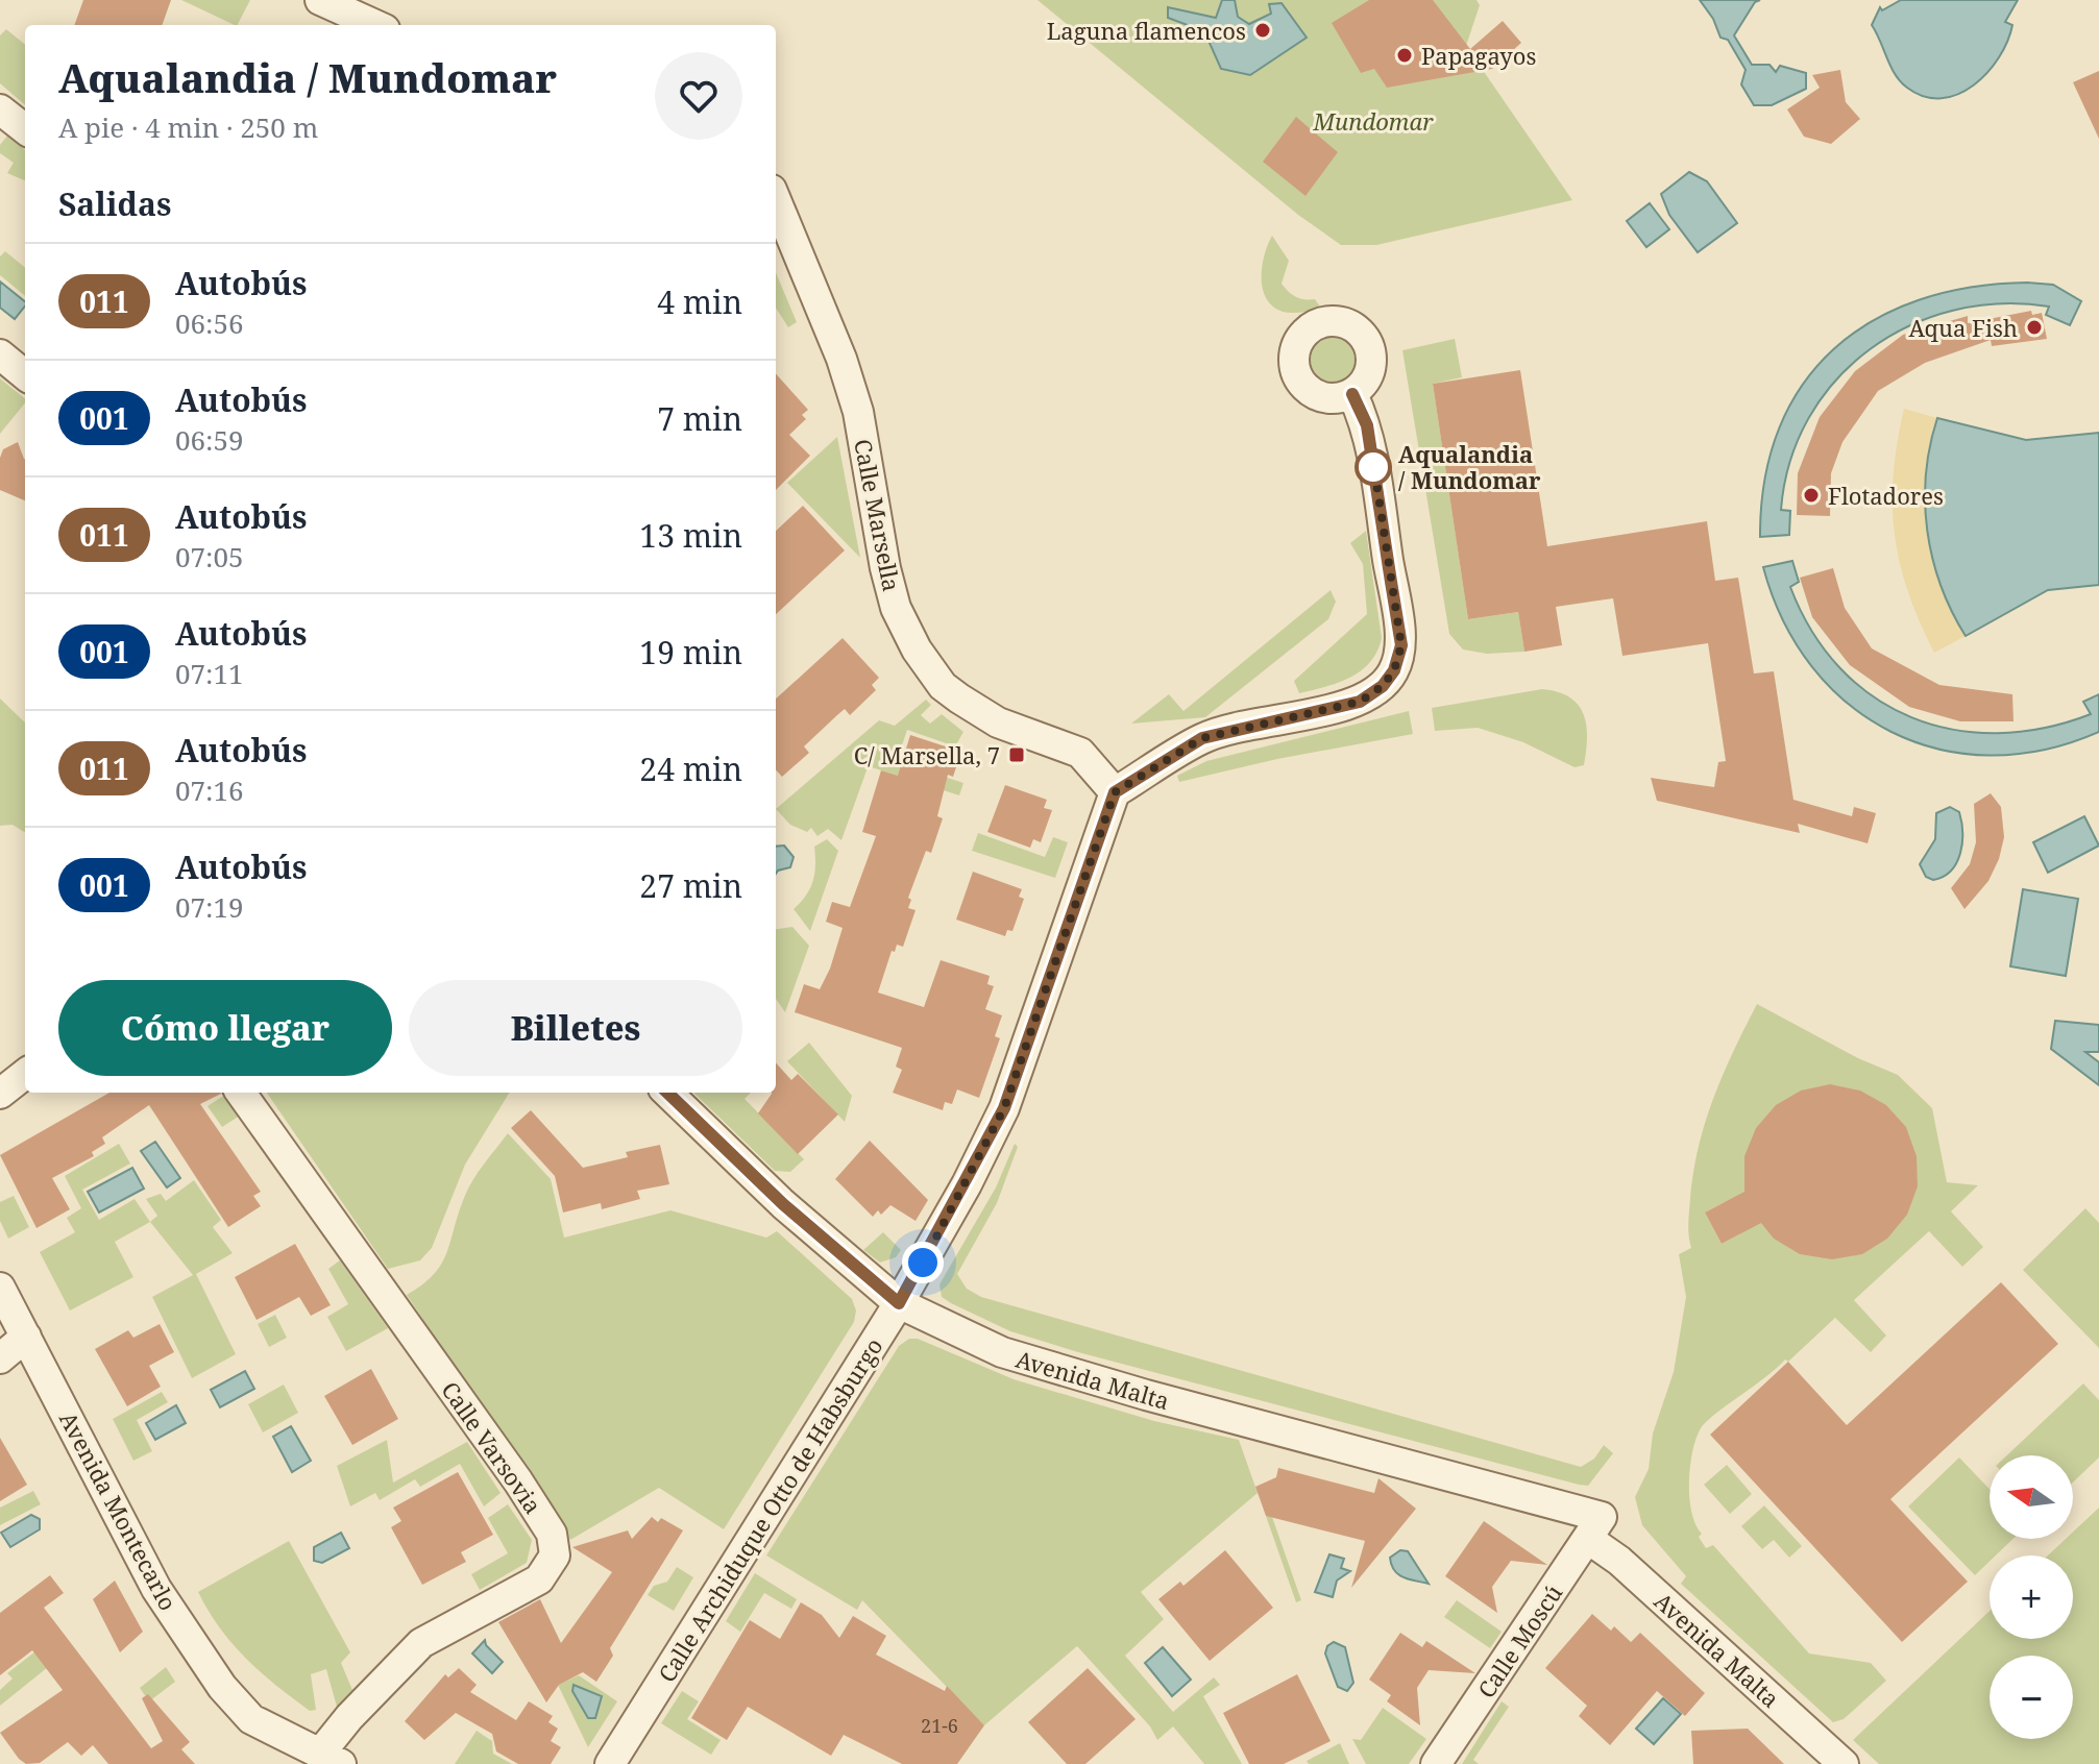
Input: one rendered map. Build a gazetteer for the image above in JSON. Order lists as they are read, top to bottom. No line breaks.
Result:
{"streets":{"street":["Calle Marsella","Avenida Malta","Calle Varsovia","Calle Archiduque Otto de Habsburgo","Avenida Montecarlo","Calle Moscú"]},"crossings":[["Calle Marsella","Calle Archiduque Otto de Habsburgo"],["Avenida Malta","Calle Archiduque Otto de Habsburgo"],["Avenida Malta","Calle Moscú"],["Calle Varsovia","Avenida Montecarlo"]],"parks":["Mundomar"],"places":{"other":["Laguna flamencos","Papagayos","Aqua Fish","Aqualandia / Mundomar","Flotadores"],"transit":["C/ Marsella, 7"]},"lines":["bus line 011"],"house_numbers":["21-6"],"north":"left","page":{"heading":[["Aqualandia / Mundomar","A pie · 4 min · 250 m"],"Salidas"],"list":[{"mark":"011","name":"Autobús","note":"06:56","value":"4 min"},{"mark":"001","name":"Autobús","note":"06:59","value":"7 min"},{"mark":"011","name":"Autobús","note":"07:05","value":"13 min"},{"mark":"001","name":"Autobús","note":"07:11","value":"19 min"},{"mark":"011","name":"Autobús","note":"07:16","value":"24 min"},{"mark":"001","name":"Autobús","note":"07:19","value":"27 min"}],"buttons":["Cómo llegar","Billetes"],"map_buttons":["+","−"]}}
